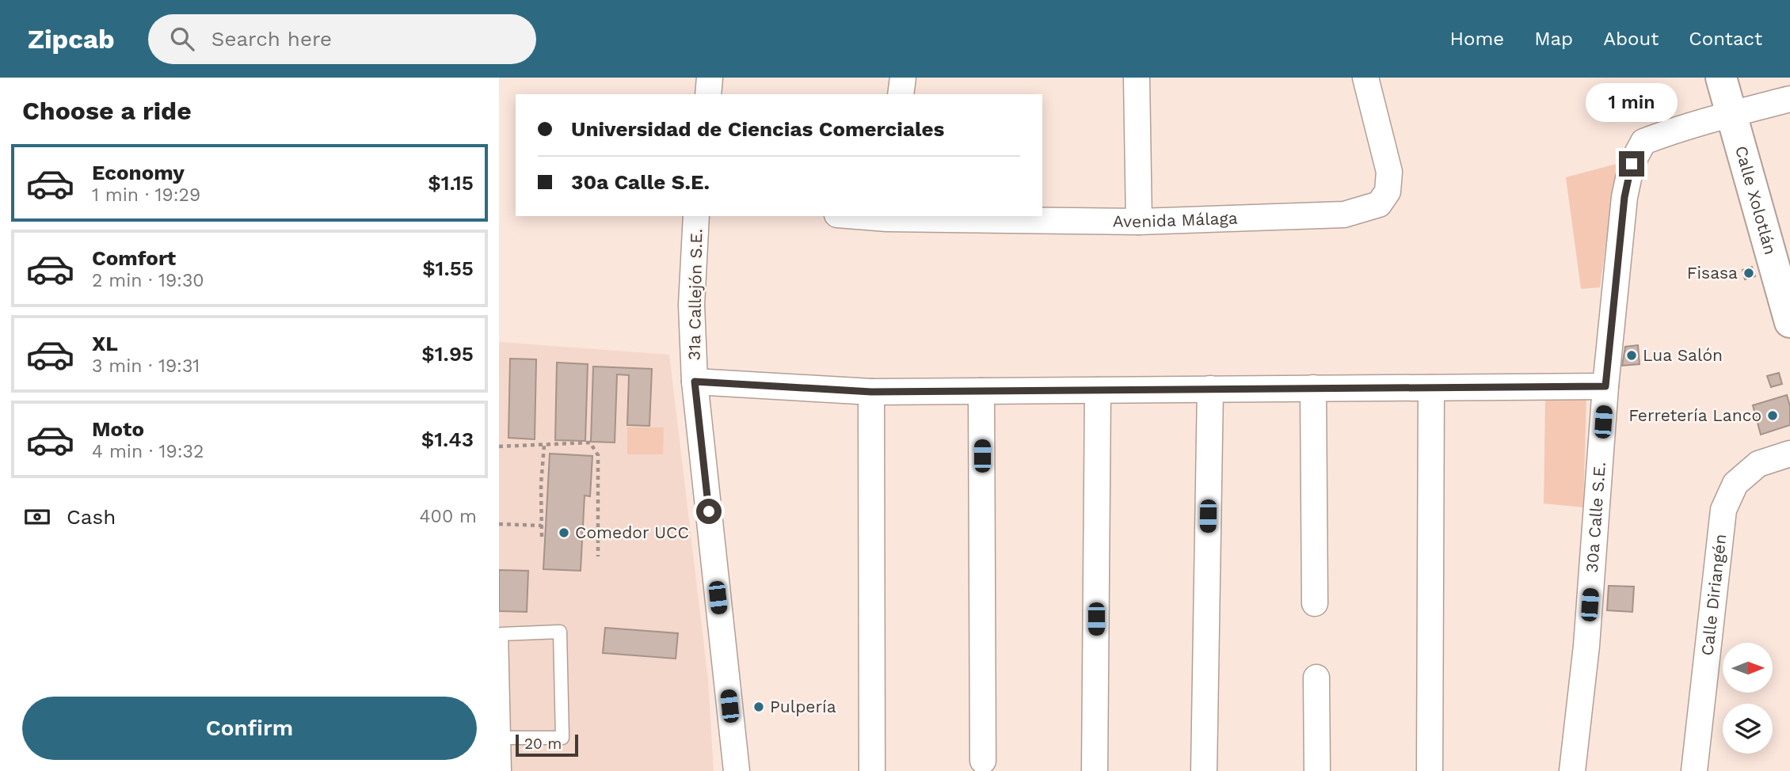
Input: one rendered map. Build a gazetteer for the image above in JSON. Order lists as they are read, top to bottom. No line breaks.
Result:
{"streets":{"street":["Calle Xolotlán","Avenida Málaga","31a Callejón S.E.","30a Calle S.E.","Calle Diriangén"]},"crossings":[["Calle Xolotlán","30a Calle S.E."]],"places":["Fisasa","Lua Salón","Ferretería Lanco","Comedor UCC","Pulpería"],"scale_bar":"20 m","north":"right","page":{"header":"Zipcab","search":"Search here","nav":["Home","Map","About","Contact"],"heading":"Choose a ride","bubble":"1 min","banner":["Universidad de Ciencias Comerciales","30a Calle S.E."],"list":[{"name":"Economy","note":"1 min · 19:29","value":"$1.15"},{"name":"Comfort","note":"2 min · 19:30","value":"$1.55"},{"name":"XL","note":"3 min · 19:31","value":"$1.95"},{"name":"Moto","note":"4 min · 19:32","value":"$1.43"}],"pay":["Cash","400 m"],"buttons":"Confirm","scale":"20 m"}}
